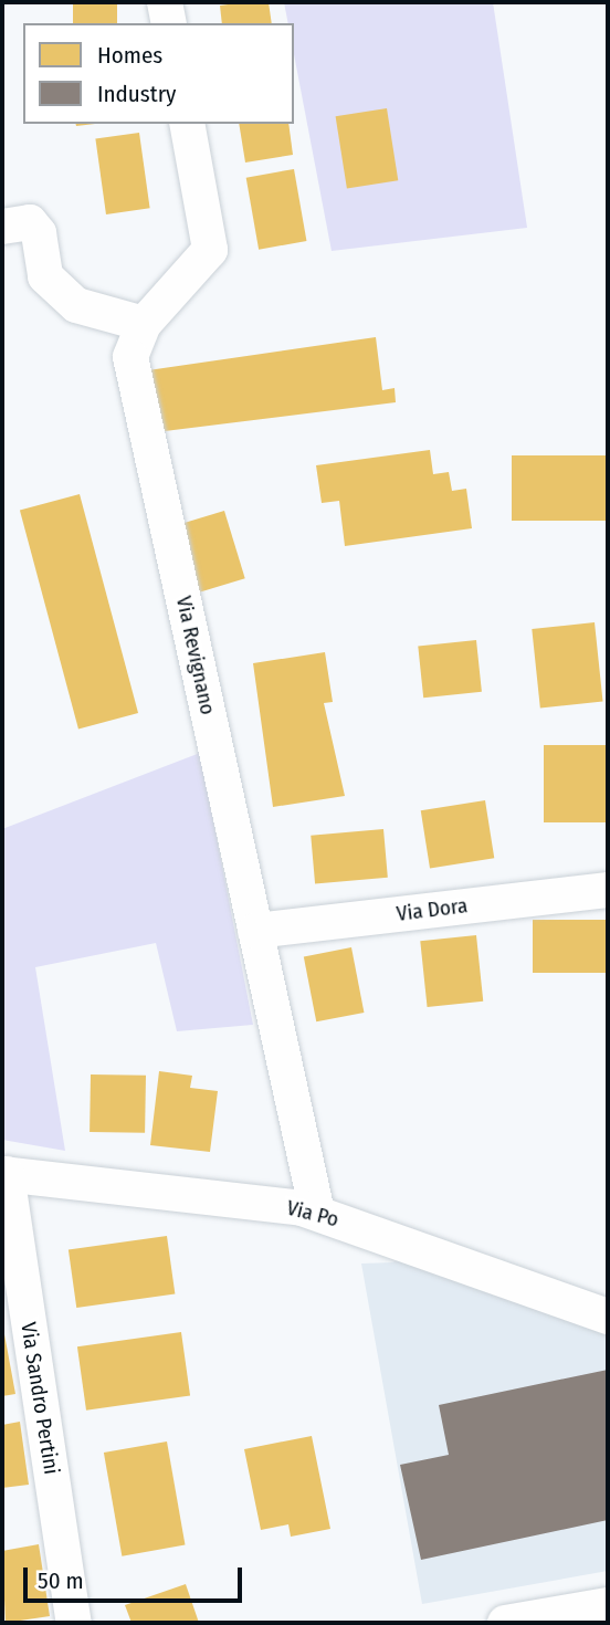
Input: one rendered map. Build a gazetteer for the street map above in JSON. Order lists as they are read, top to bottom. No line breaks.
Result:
{"streets":{"street":["Via Revignano","Via Dora","Via Po","Via Sandro Pertini"]},"crossings":[["Via Revignano","Via Dora"],["Via Revignano","Via Po"],["Via Po","Via Sandro Pertini"]],"legend":["Homes","Industry"],"scale_bar":"50 m"}
